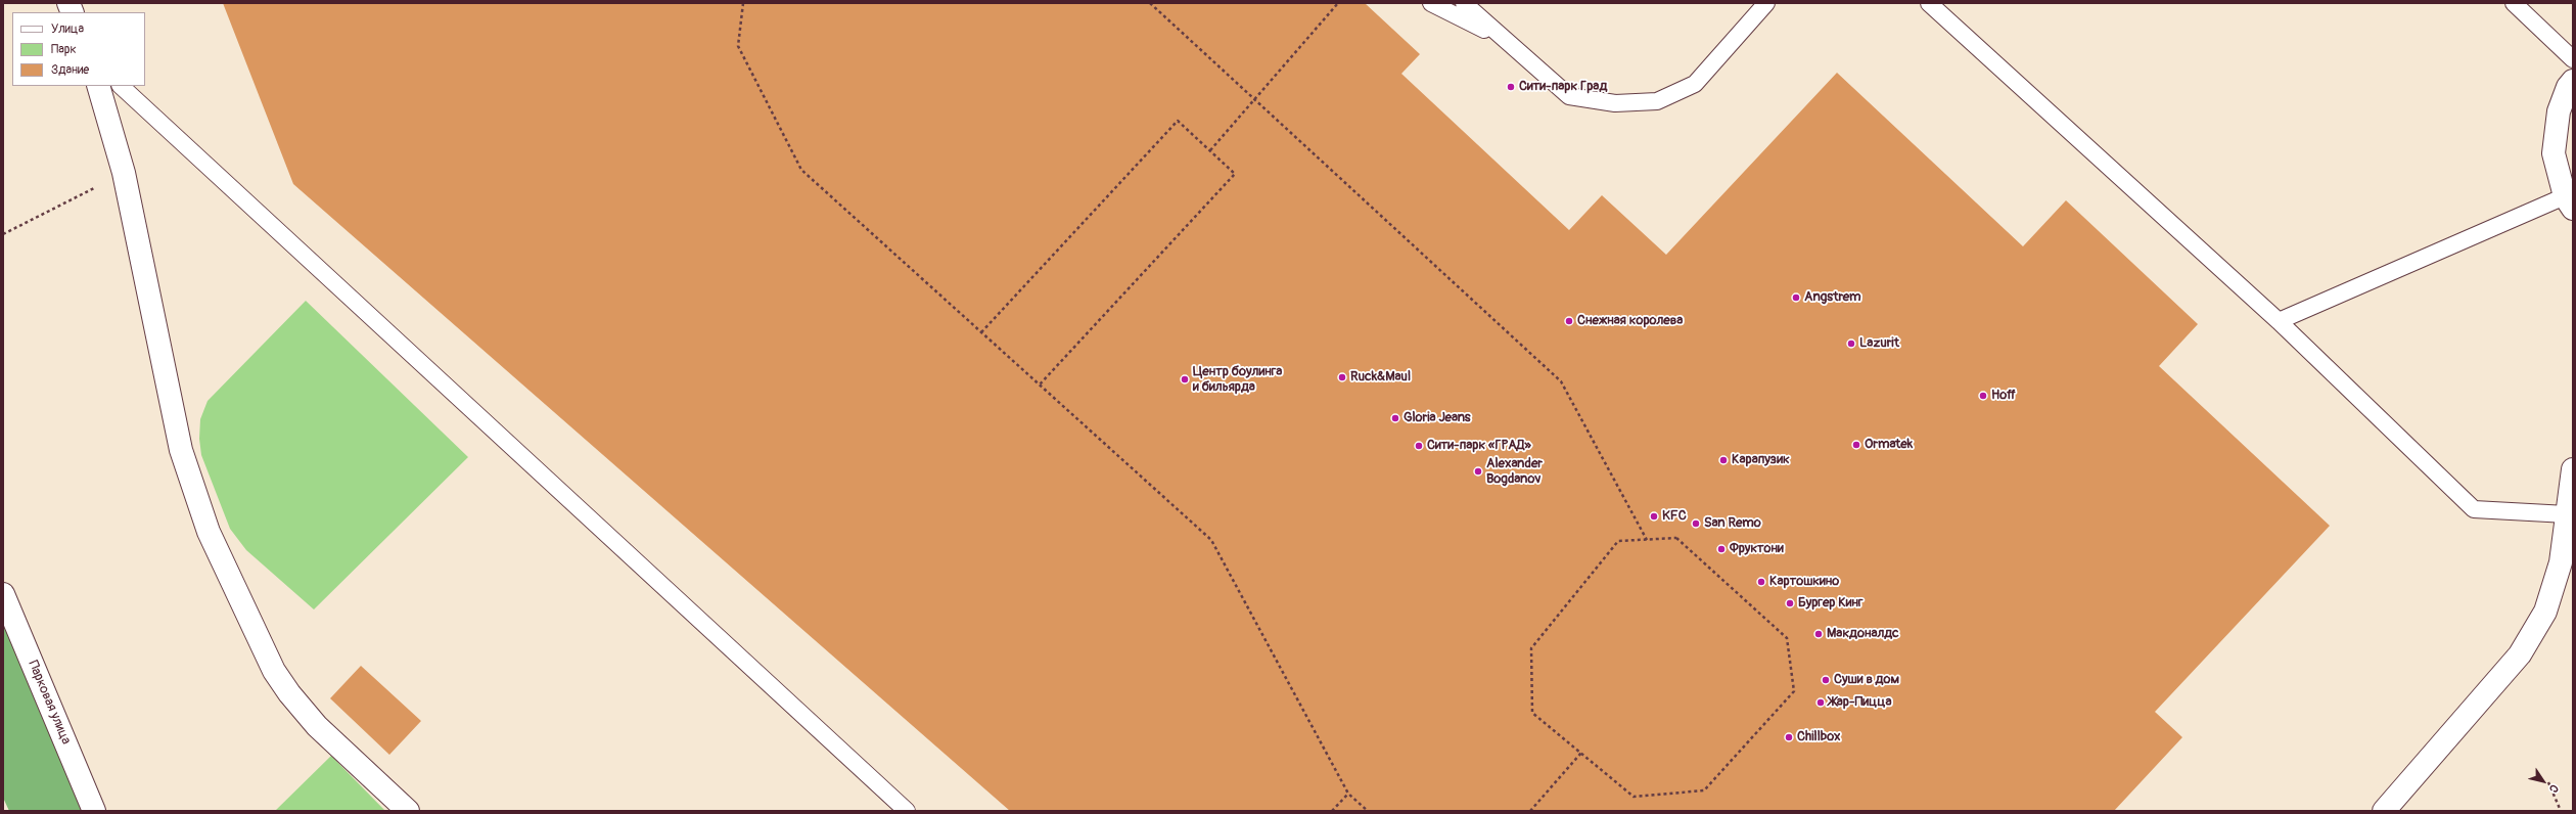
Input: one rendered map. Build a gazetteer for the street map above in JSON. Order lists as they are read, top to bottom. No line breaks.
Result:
{"streets":{"street":["Парковая улица"]},"places":["Сити-парк Град","Angstrem","Снежная королева","Lazurit","Ruck&Maul","Центр боулинга и бильярда","Hoff","Gloria Jeans","Ormatek","Сити-парк «ГРАД»","Карапузик","Alexander Bogdanov","KFC","San Remo","Фруктони","Картошкино","Бургер Кинг","Макдоналдс","Суши в дом","Жар-Пицца","Chillbox"],"legend":["Улица","Парк","Здание"],"north":"bottom right"}
